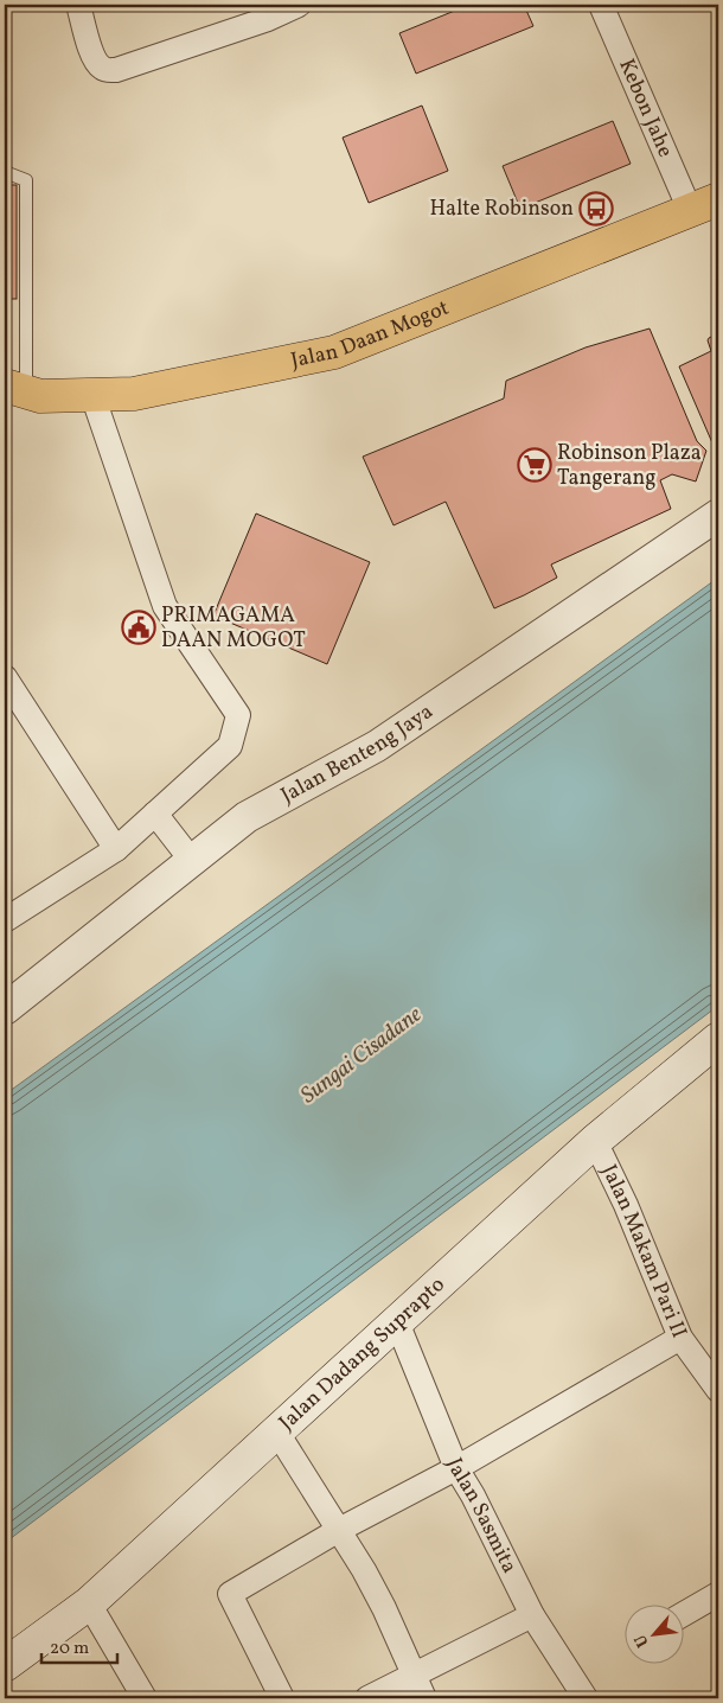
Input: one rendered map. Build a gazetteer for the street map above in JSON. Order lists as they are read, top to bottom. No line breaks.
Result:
{"streets":{"highway":["Jalan Daan Mogot"],"main road":["Jalan Dadang Suprapto"],"street":["Kebon Jahe","Jalan Benteng Jaya","Jalan Makam Pari II","Jalan Sasmita"]},"crossings":[["Kebon Jahe","Jalan Daan Mogot"],["Jalan Makam Pari II","Jalan Dadang Suprapto"],["Jalan Dadang Suprapto","Jalan Sasmita"]],"water":["Sungai Cisadane"],"places":{"bus stop":["Halte Robinson"],"supermarket":["Robinson Plaza Tangerang"],"public building":["PRIMAGAMA DAAN MOGOT"]},"scale_bar":"20 m","north":"bottom left"}
